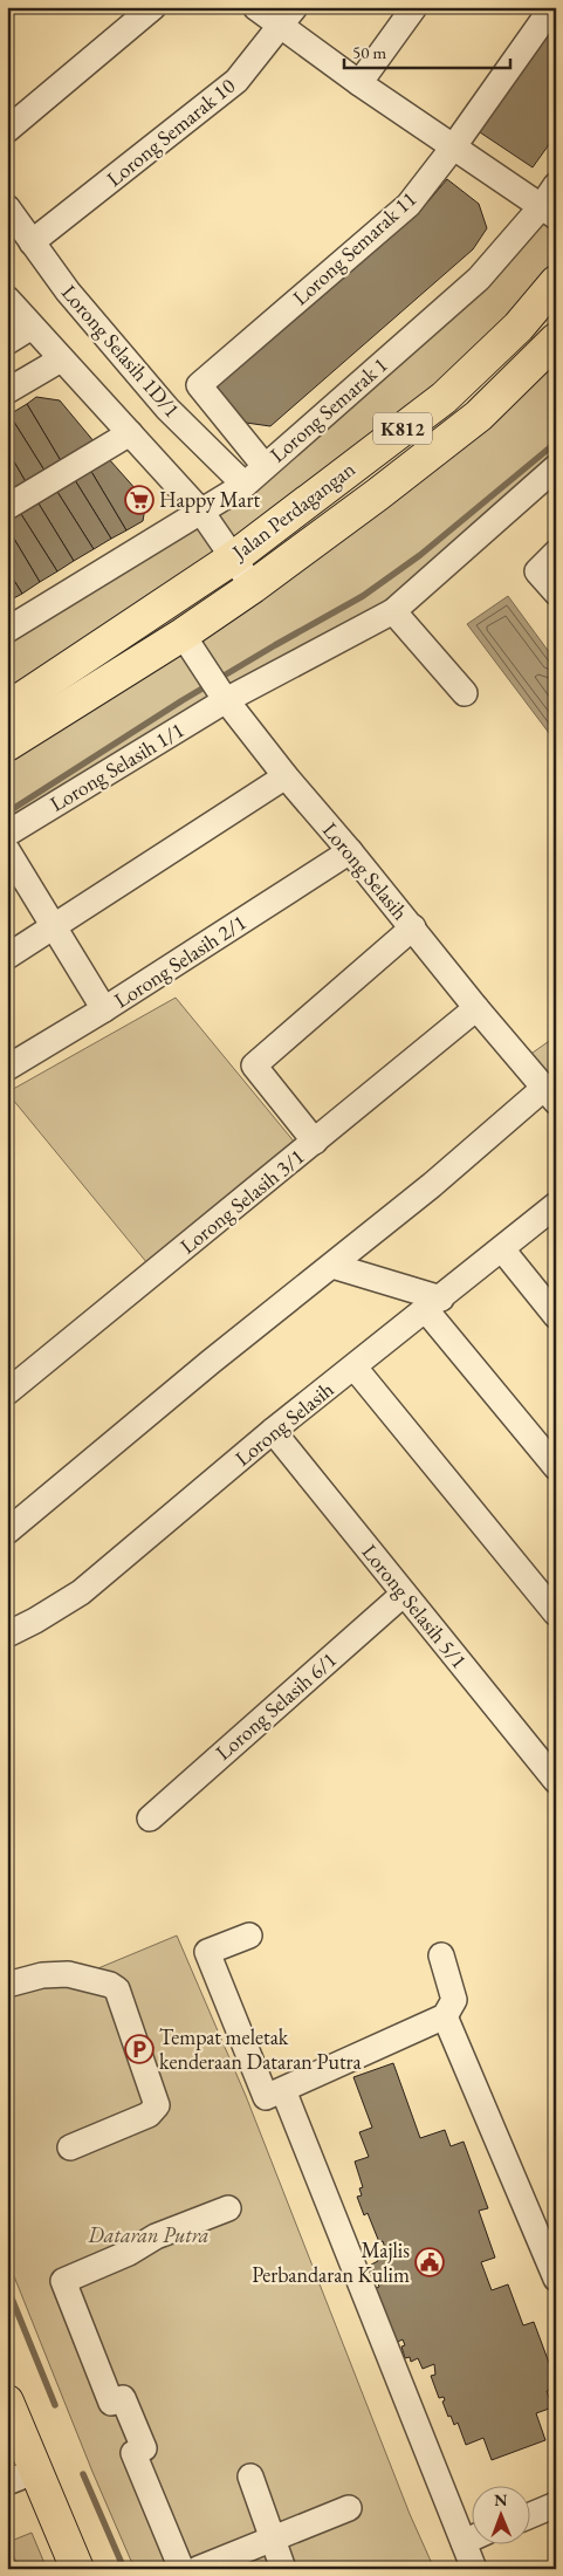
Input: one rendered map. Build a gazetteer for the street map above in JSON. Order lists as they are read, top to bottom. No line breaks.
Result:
{"streets":{"main road":["K812","Jalan Perdagangan"],"street":["Lorong Semarak 10","Lorong Semarak 11","Lorong Selasih 1D/1","Lorong Semarak 1","Lorong Selasih 1/1","Lorong Selasih","Lorong Selasih 2/1","Lorong Selasih 3/1","Lorong Selasih 5/1","Lorong Selasih 6/1"]},"crossings":[["Lorong Semarak 10","Lorong Selasih 1D/1"],["Lorong Semarak 11","Lorong Semarak 1"],["Lorong Selasih 1D/1","Lorong Semarak 1"],["Jalan Perdagangan","Lorong Selasih"],["Lorong Selasih 1/1","Lorong Selasih"],["Lorong Selasih","Lorong Selasih 2/1"],["Lorong Selasih","Lorong Selasih 3/1"],["Lorong Selasih","Lorong Selasih 5/1"],["Lorong Selasih 5/1","Lorong Selasih 6/1"]],"parks":["Dataran Putra"],"places":{"supermarket":["Happy Mart"],"parking":["Tempat meletak kenderaan Dataran Putra"],"public building":["Majlis Perbandaran Kulim"]},"scale_bar":"50 m","north":"top"}
